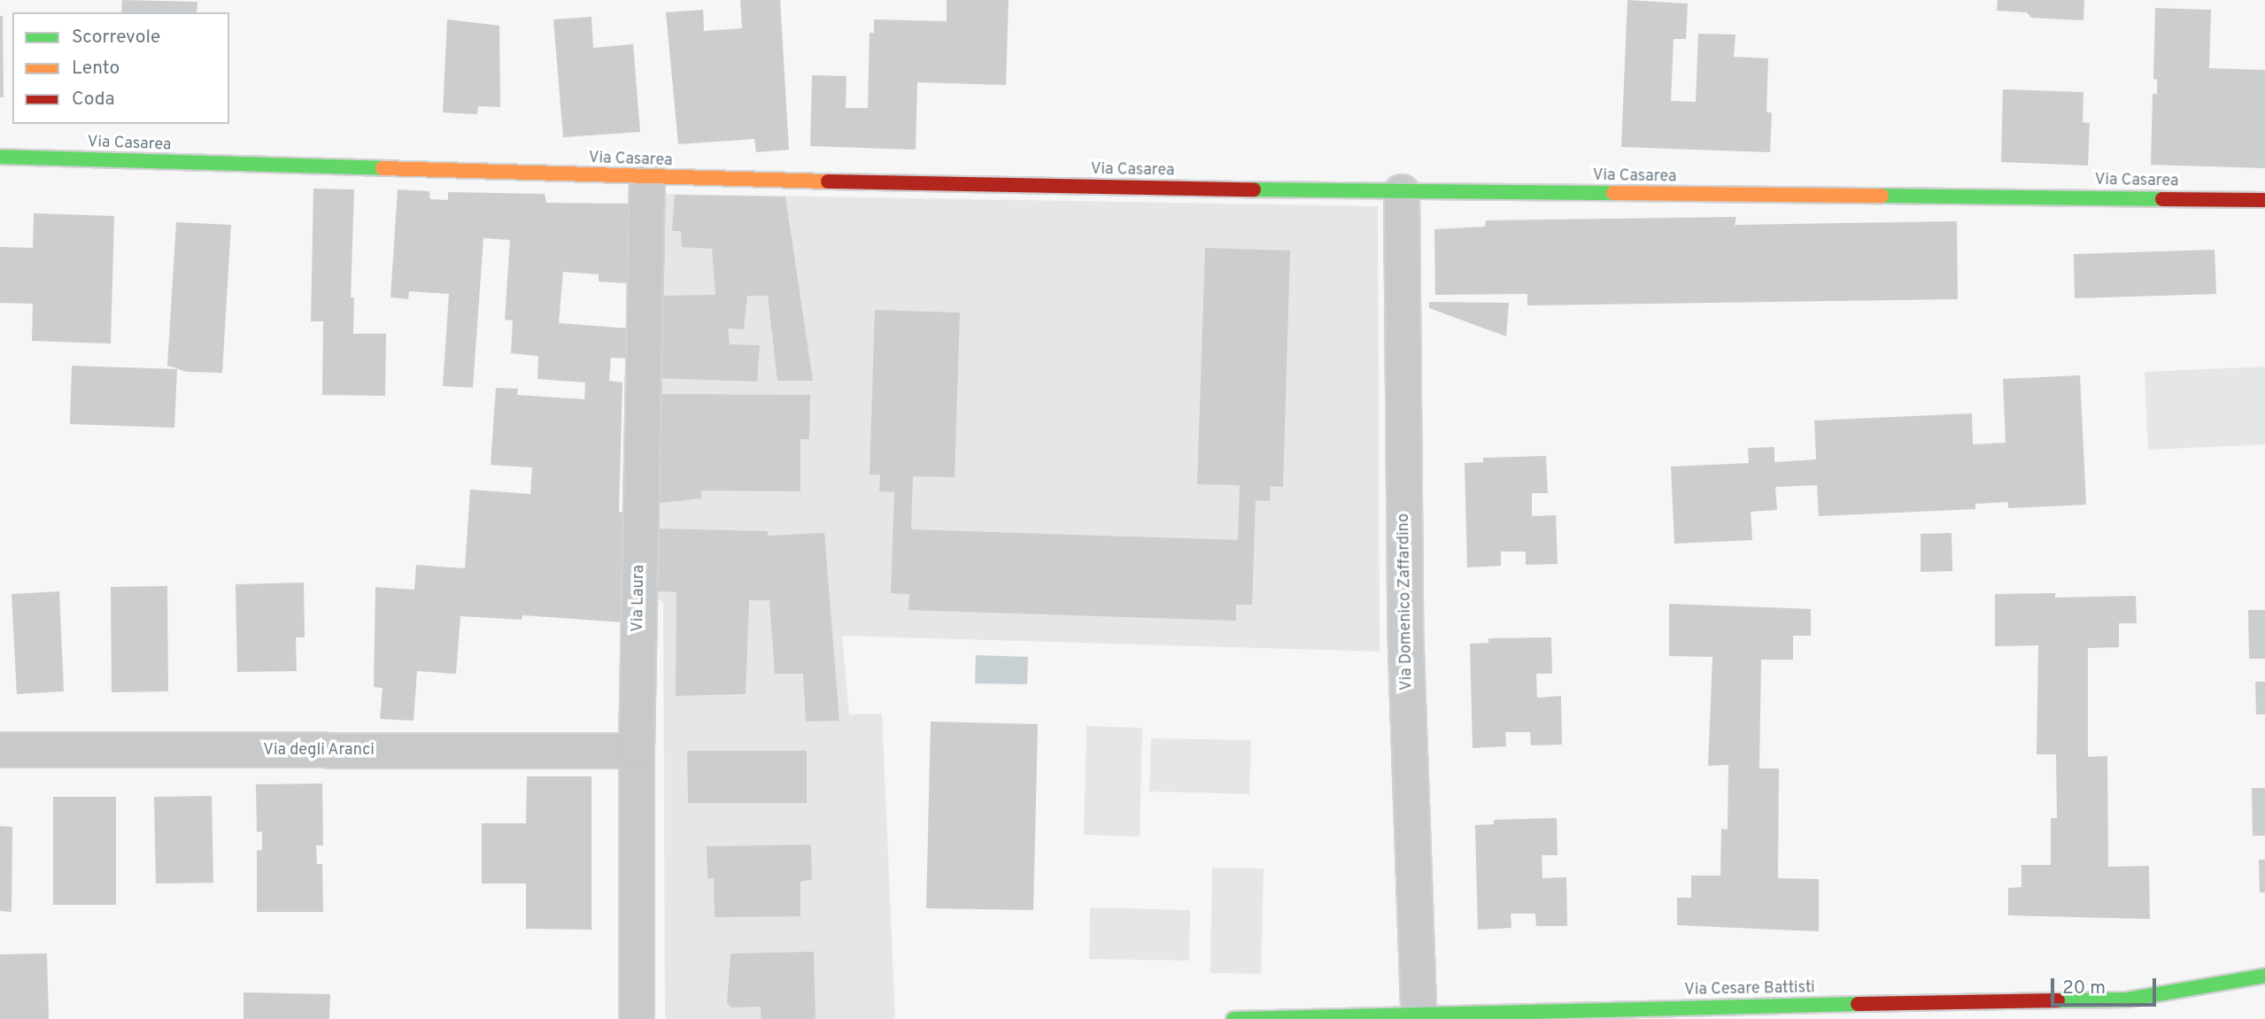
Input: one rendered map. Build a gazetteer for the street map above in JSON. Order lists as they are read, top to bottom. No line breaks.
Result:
{"streets":{"street":["Via Casarea","Via Laura","Via Domenico Zaffardino","Via degli Aranci","Via Cesare Battisti"]},"crossings":[["Via Casarea","Via Laura"],["Via Casarea","Via Domenico Zaffardino"],["Via Laura","Via degli Aranci"],["Via Domenico Zaffardino","Via Cesare Battisti"]],"legend":["Scorrevole","Lento","Coda"],"scale_bar":"20 m"}
